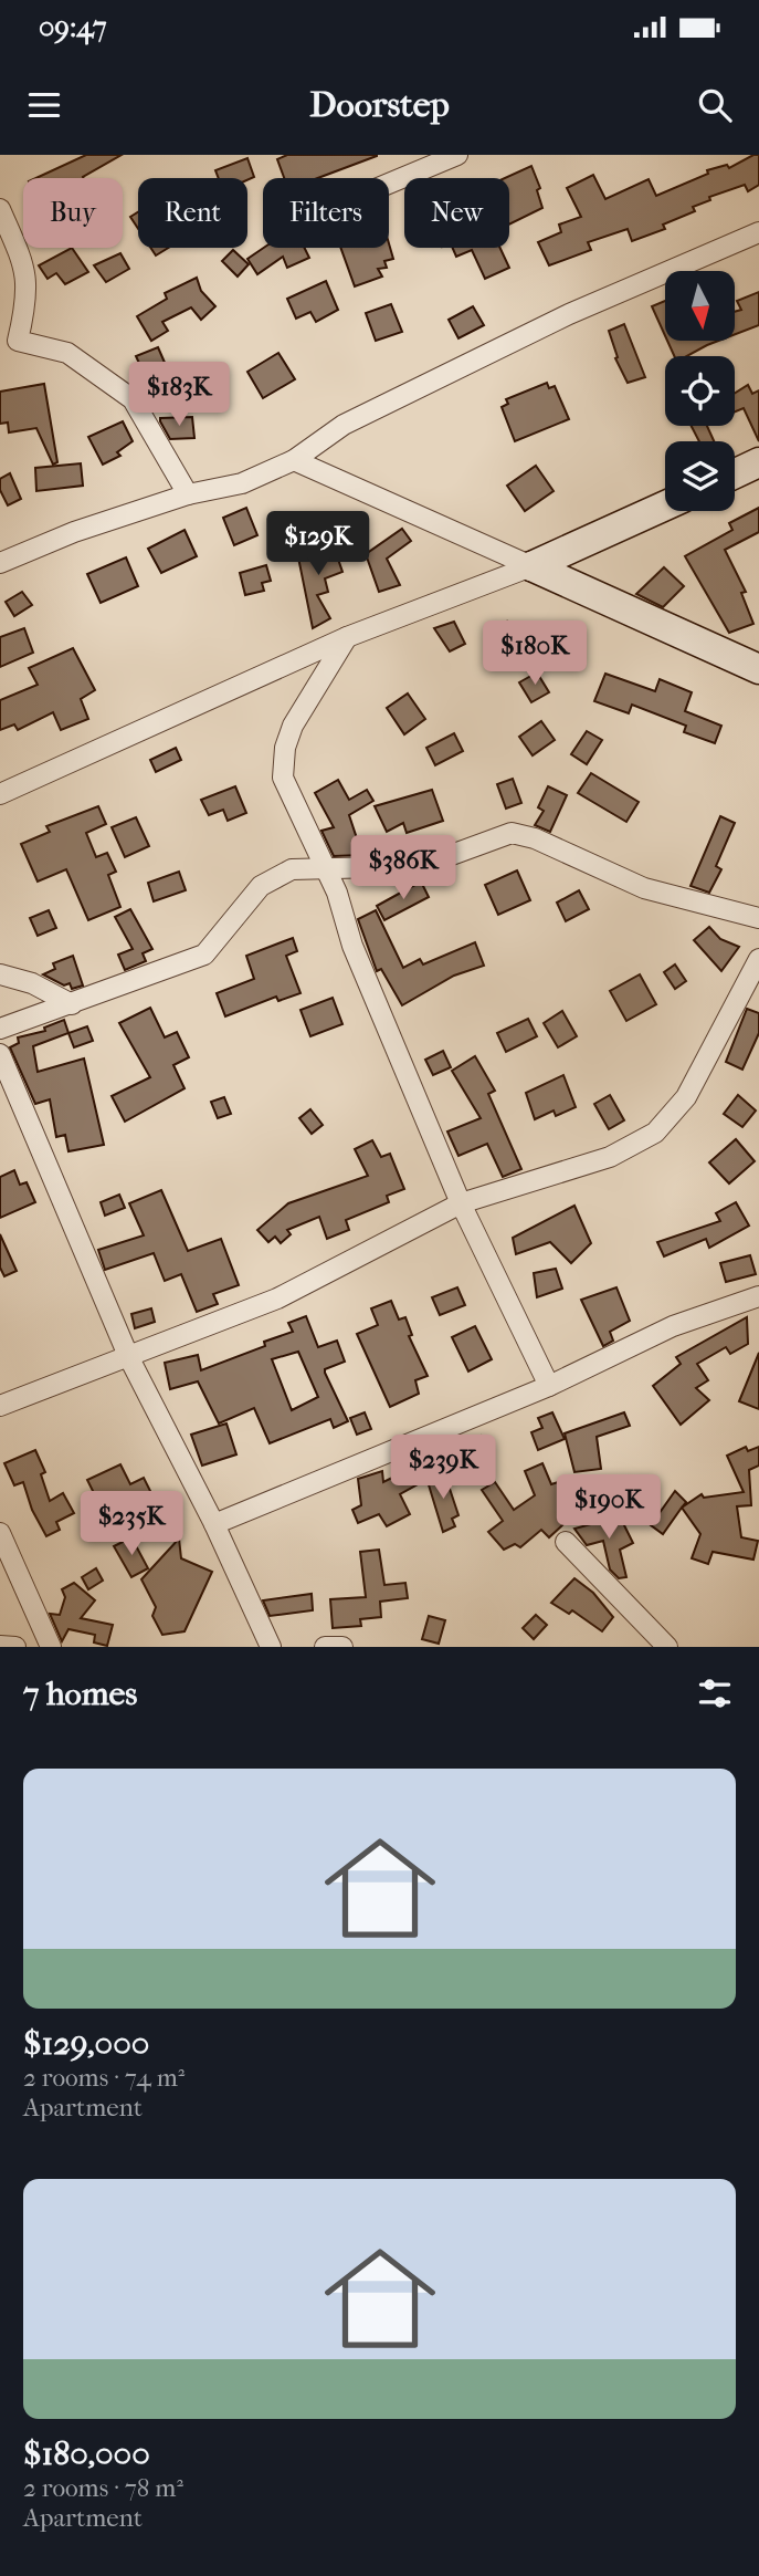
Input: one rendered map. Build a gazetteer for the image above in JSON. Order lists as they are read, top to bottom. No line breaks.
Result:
{"north":"bottom","page":{"status":"09:47","header":"Doorstep","chip":["Buy","Rent","Filters","New"],"price":["$183K","$129K","$180K","$386K","$239K","$190K","$235K"],"heading":"7 homes","list":[{"name":"$129,000","note":"2 rooms · 74 m² · Apartment"},{"name":"$180,000","note":"2 rooms · 78 m² · Apartment"}]}}
